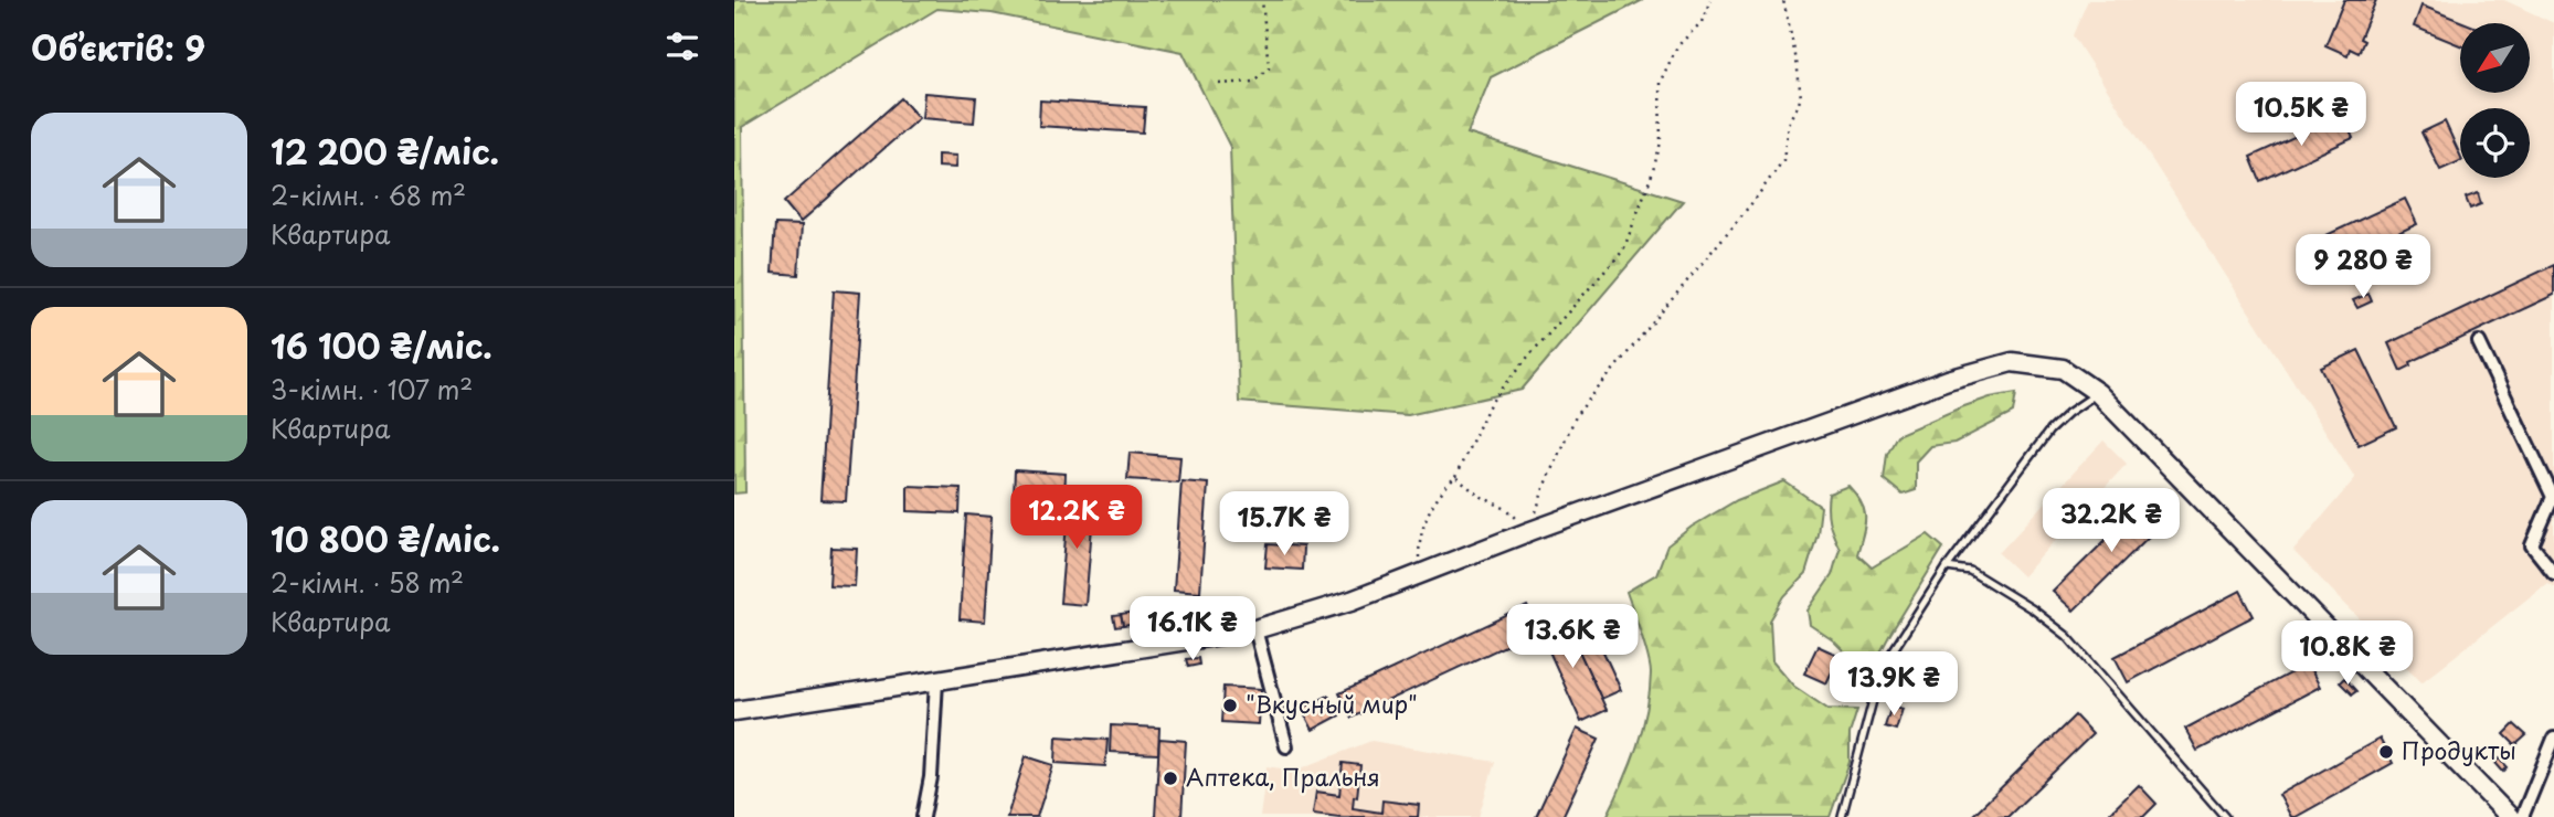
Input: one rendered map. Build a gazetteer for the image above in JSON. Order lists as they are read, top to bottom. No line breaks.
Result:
{"places":["\"Вкусный мир\"","Продукты","Аптека, Пральня"],"north":"bottom left","page":{"heading":"Об’єктів: 9","price":["10.5K ₴","9 280 ₴","12.2K ₴","32.2K ₴","15.7K ₴","16.1K ₴","13.6K ₴","10.8K ₴","13.9K ₴"],"list":[{"name":"12 200 ₴/міс.","note":"2-кімн. · 68 m² · Квартира"},{"name":"16 100 ₴/міс.","note":"3-кімн. · 107 m² · Квартира"},{"name":"10 800 ₴/міс.","note":"2-кімн. · 58 m² · Квартира"}]}}
